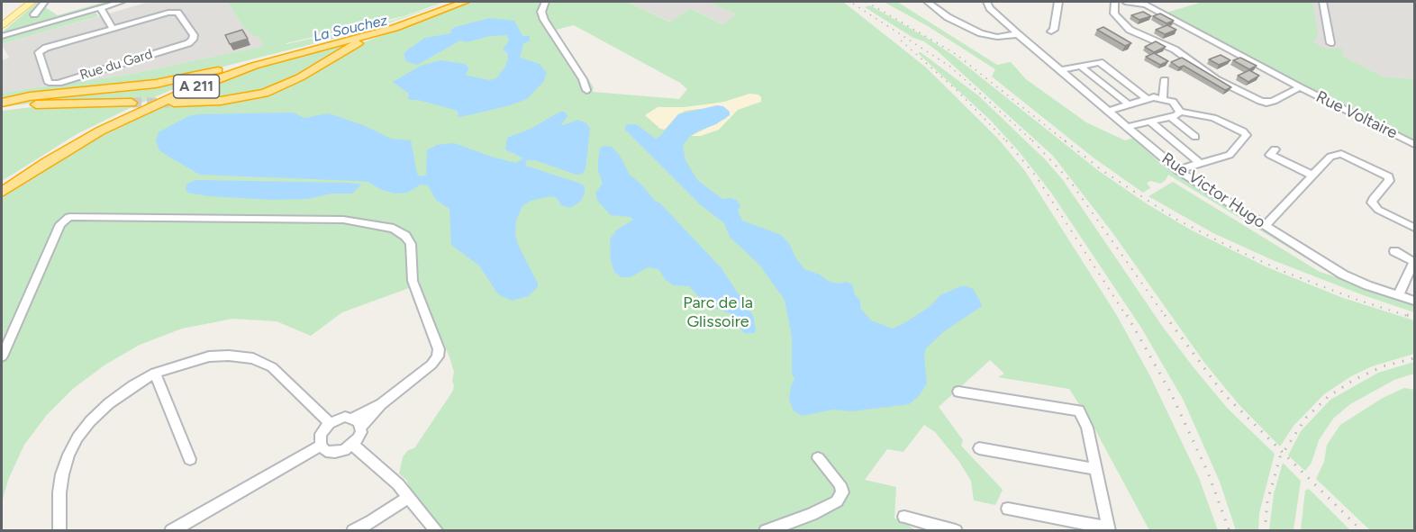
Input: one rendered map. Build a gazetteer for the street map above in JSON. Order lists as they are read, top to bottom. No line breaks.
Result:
{"streets":{"highway":["A 211"],"street":["Rue du Gard","Rue Voltaire","Rue Victor Hugo"]},"water":["La Souchez"],"parks":["Parc de la Glissoire"]}
